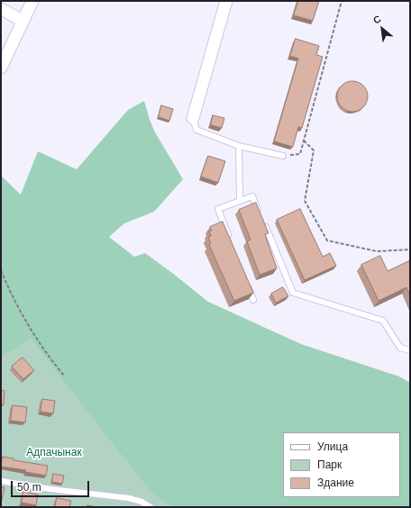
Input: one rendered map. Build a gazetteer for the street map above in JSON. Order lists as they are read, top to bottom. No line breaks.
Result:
{"parks":["Адпачынак"],"legend":["Улица","Парк","Здание"],"scale_bar":"50 m","north":"top left"}
